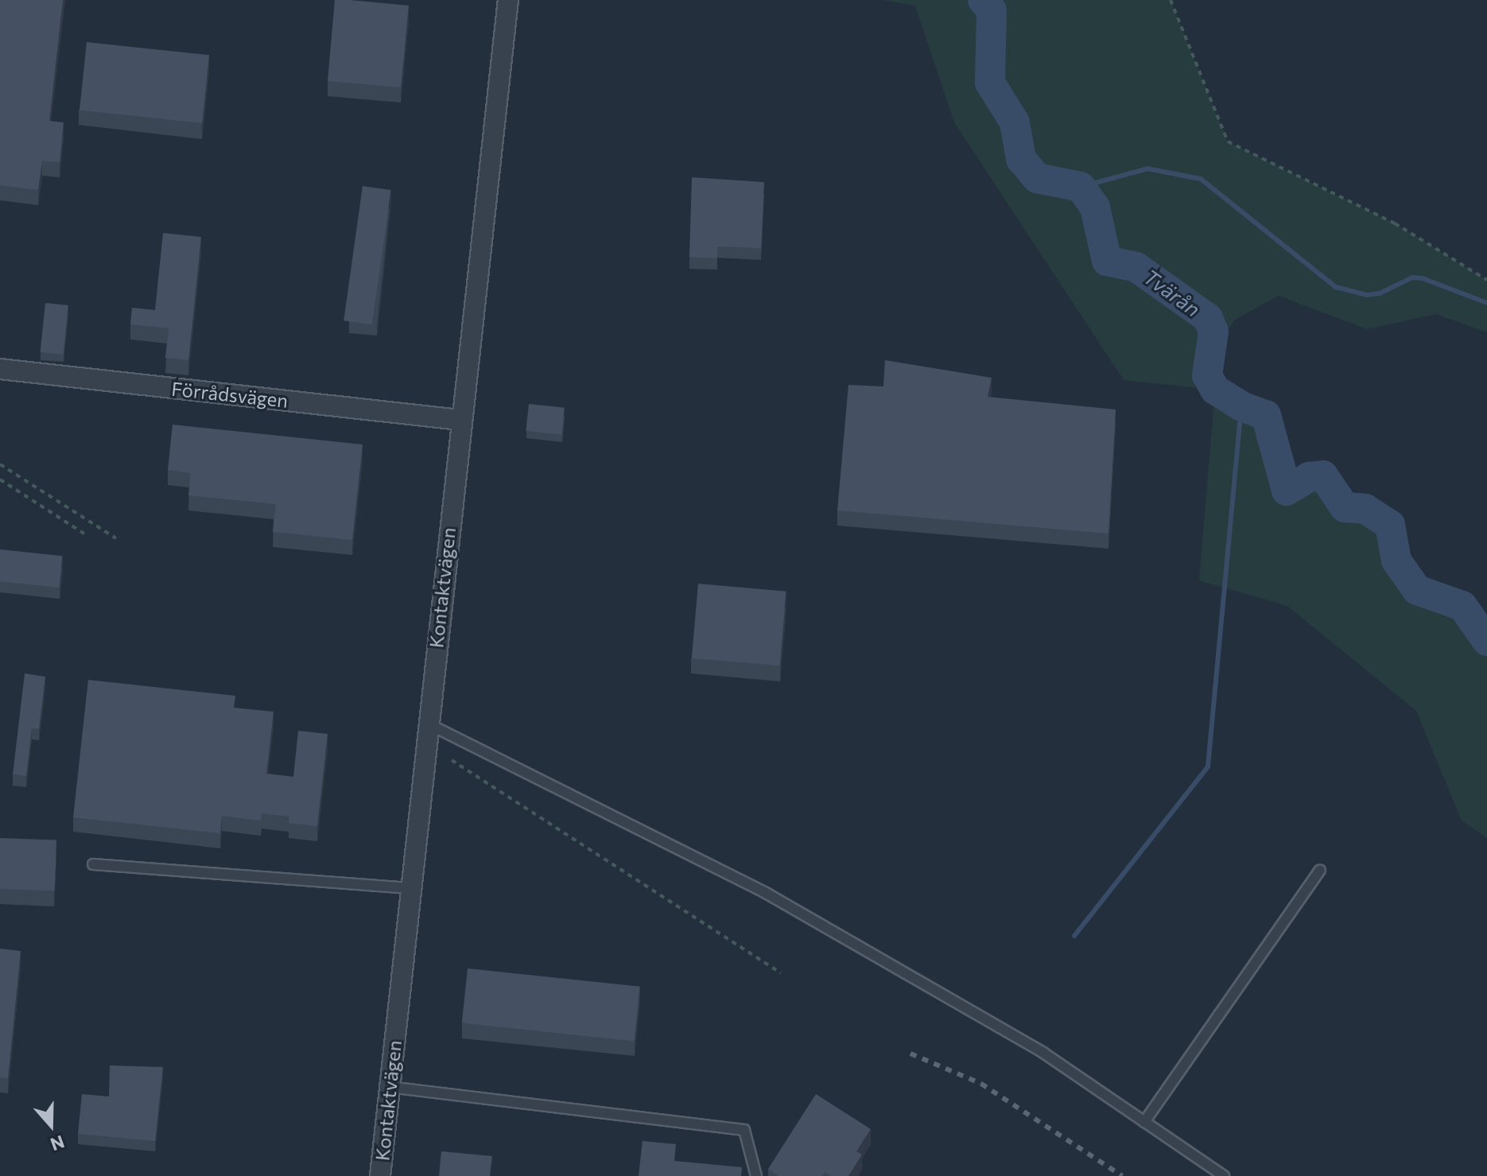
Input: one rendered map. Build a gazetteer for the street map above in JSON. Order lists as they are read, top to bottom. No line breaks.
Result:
{"streets":{"street":["Förrådsvägen","Kontaktvägen"]},"crossings":[["Förrådsvägen","Kontaktvägen"]],"water":["Tvärån"],"north":"bottom"}
